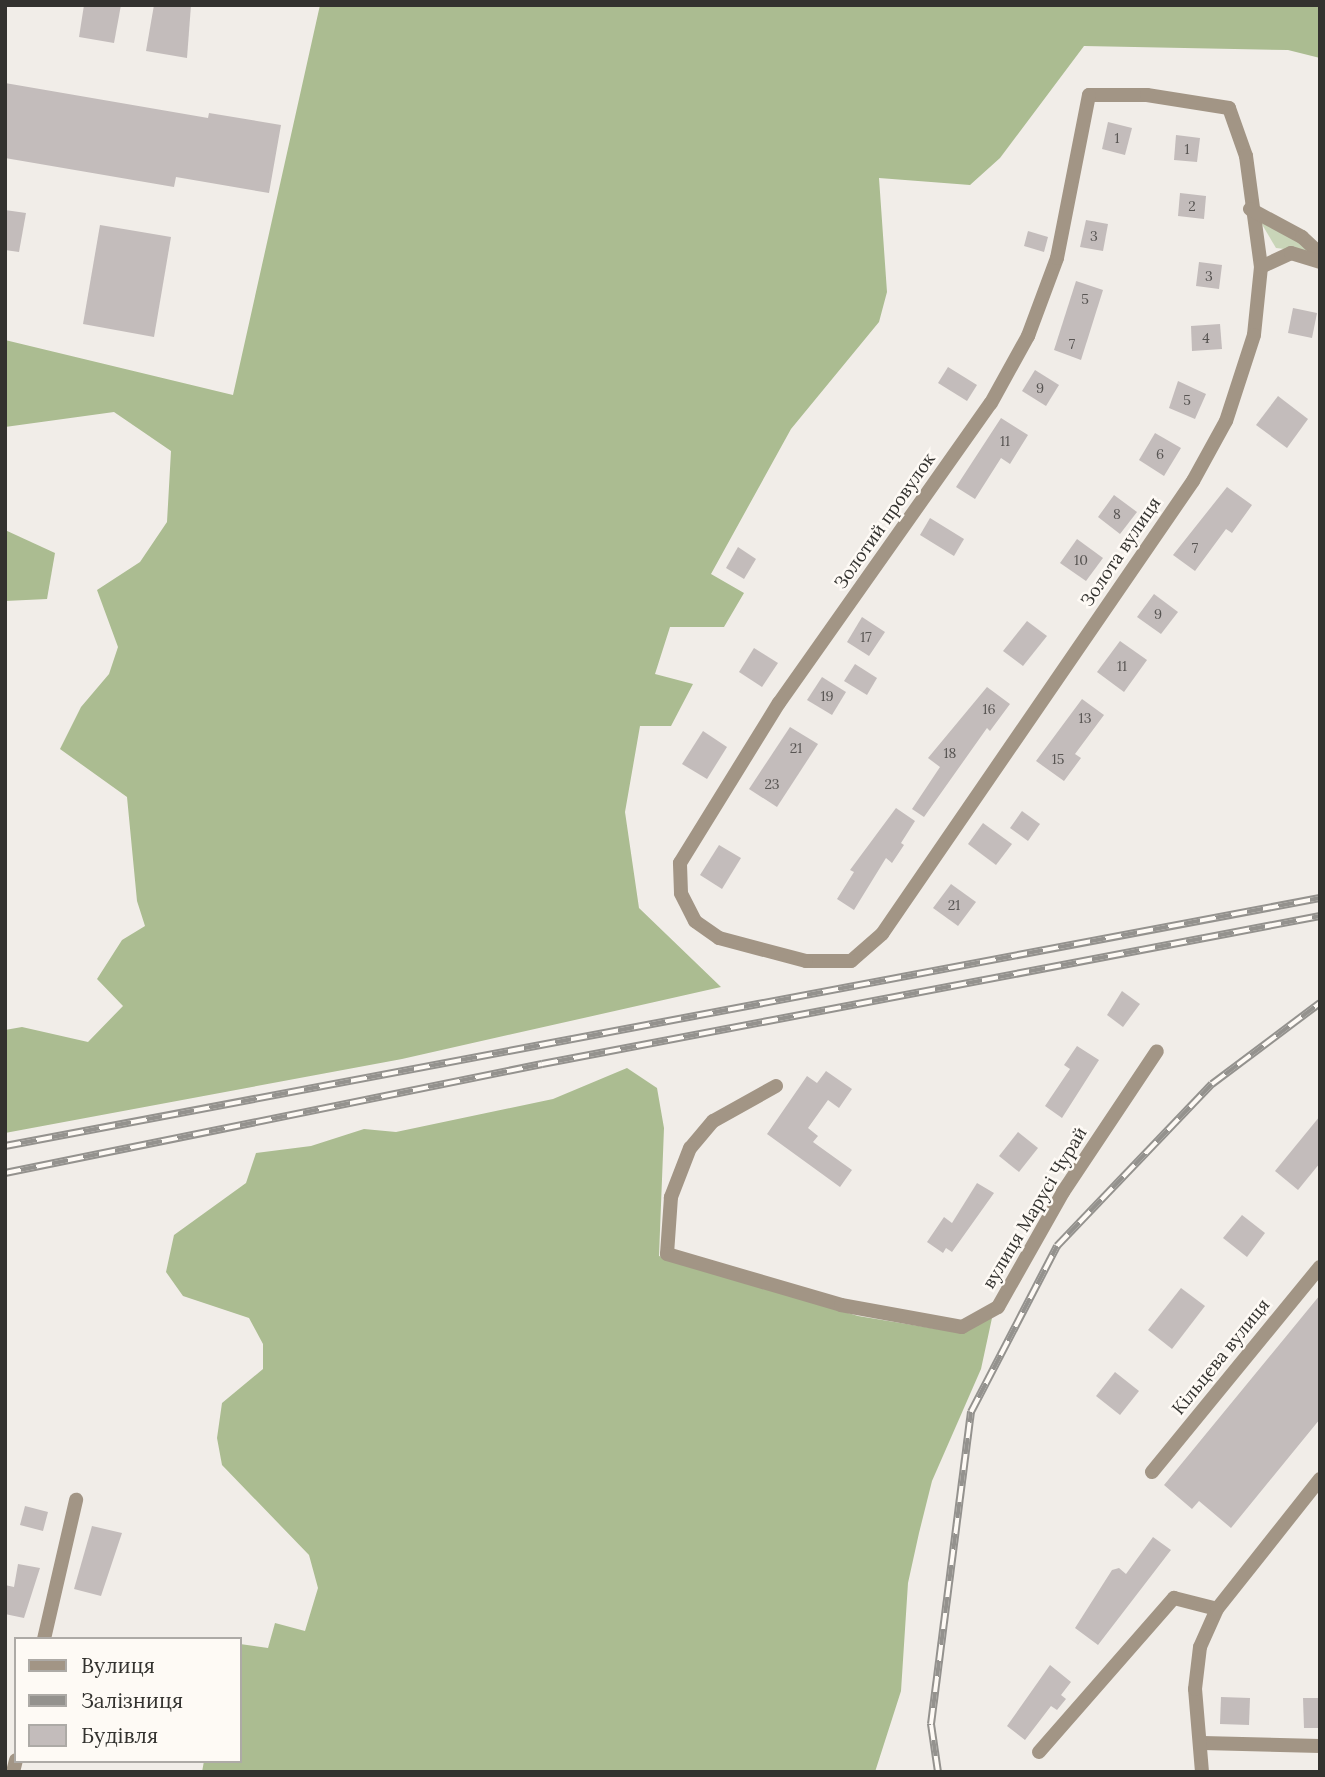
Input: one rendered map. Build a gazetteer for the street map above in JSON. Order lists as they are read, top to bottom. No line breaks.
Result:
{"streets":{"street":["Золотий провулок","Золота вулиця","вулиця Марусі Чурай","Кільцева вулиця"]},"crossings":[["Золотий провулок","Золота вулиця"]],"house_numbers":["1","1","2","3","3","5","4","7","9","5","11","6","8","7","10","9","17","11","19","16","13","21","18","15","23","21"],"legend":["Вулиця","Залізниця","Будівля"]}
